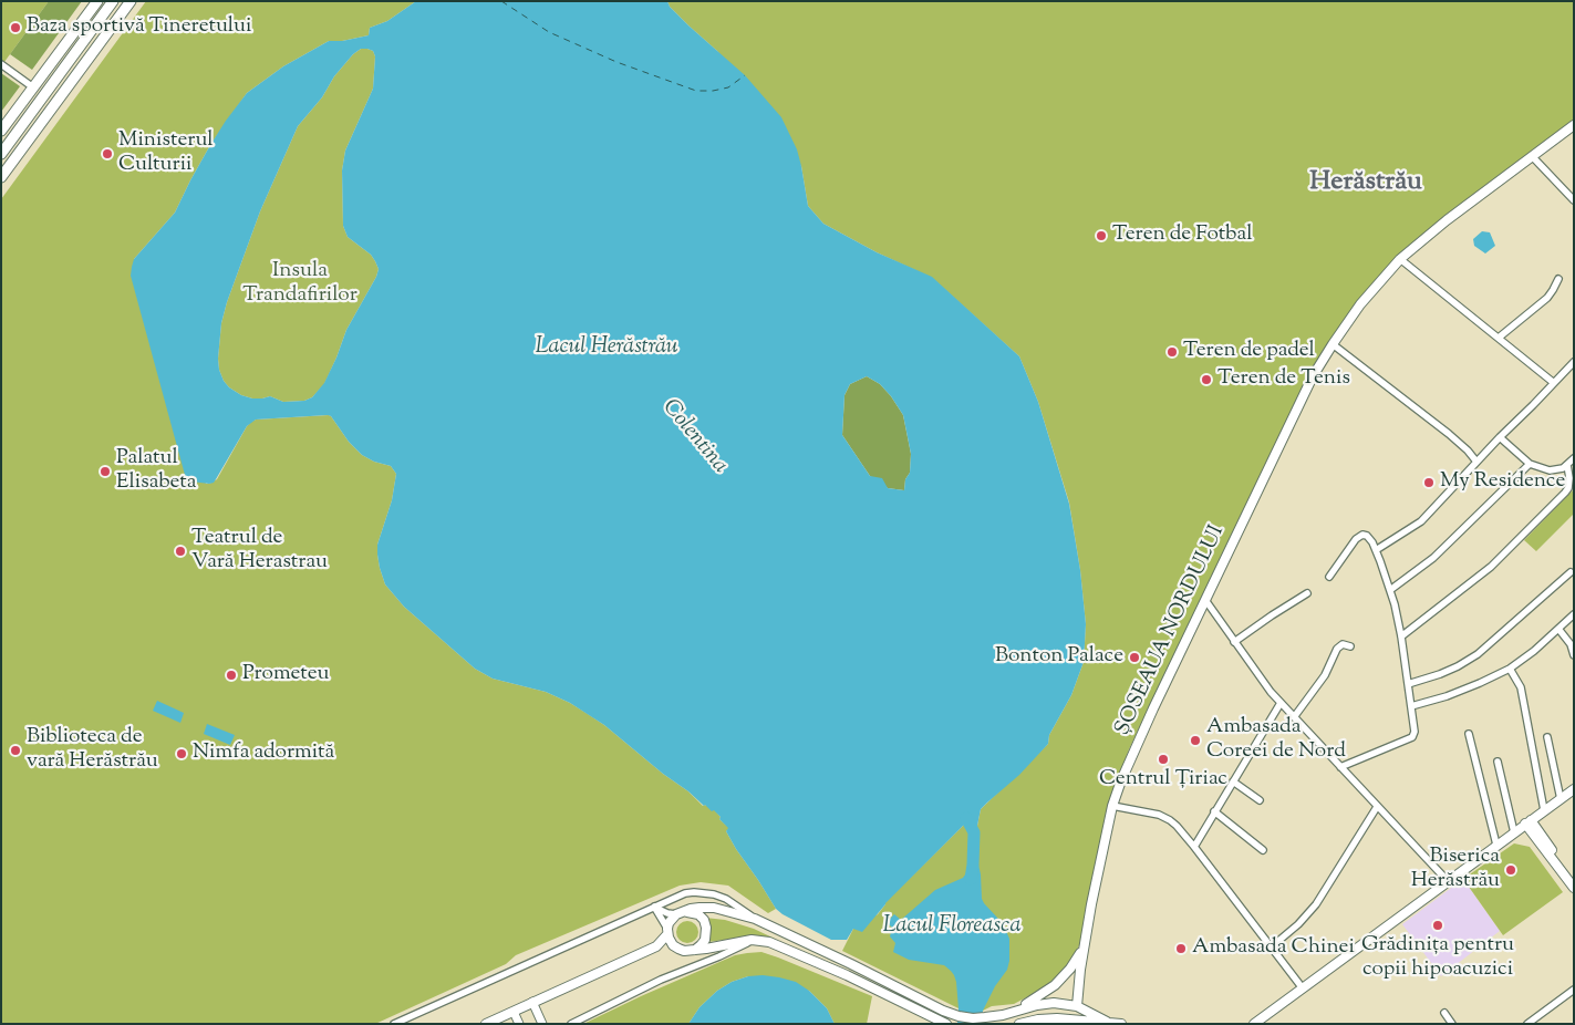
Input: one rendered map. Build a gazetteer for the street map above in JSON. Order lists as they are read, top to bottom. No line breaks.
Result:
{"streets":{"main road":["ȘOSEAUA NORDULUI"]},"districts":["Herăstrău"],"water":["Lacul Herăstrău","Colentina","Lacul Floreasca"],"parks":["Insula Trandafirilor"],"places":["Baza sportivă Tineretului","Ministerul Culturii","Teren de Fotbal","Teren de padel","Teren de Tenis","Palatul Elisabeta","My Residence","Teatrul de Vară Herastrau","Bonton Palace","Prometeu","Ambasada Coreei de Nord","Biblioteca de vară Herăstrău","Nimfa adormită","Centrul Țiriac","Biserica Herăstrău","Grădinița pentru copii hipoacuzici","Ambasada Chinei"]}
